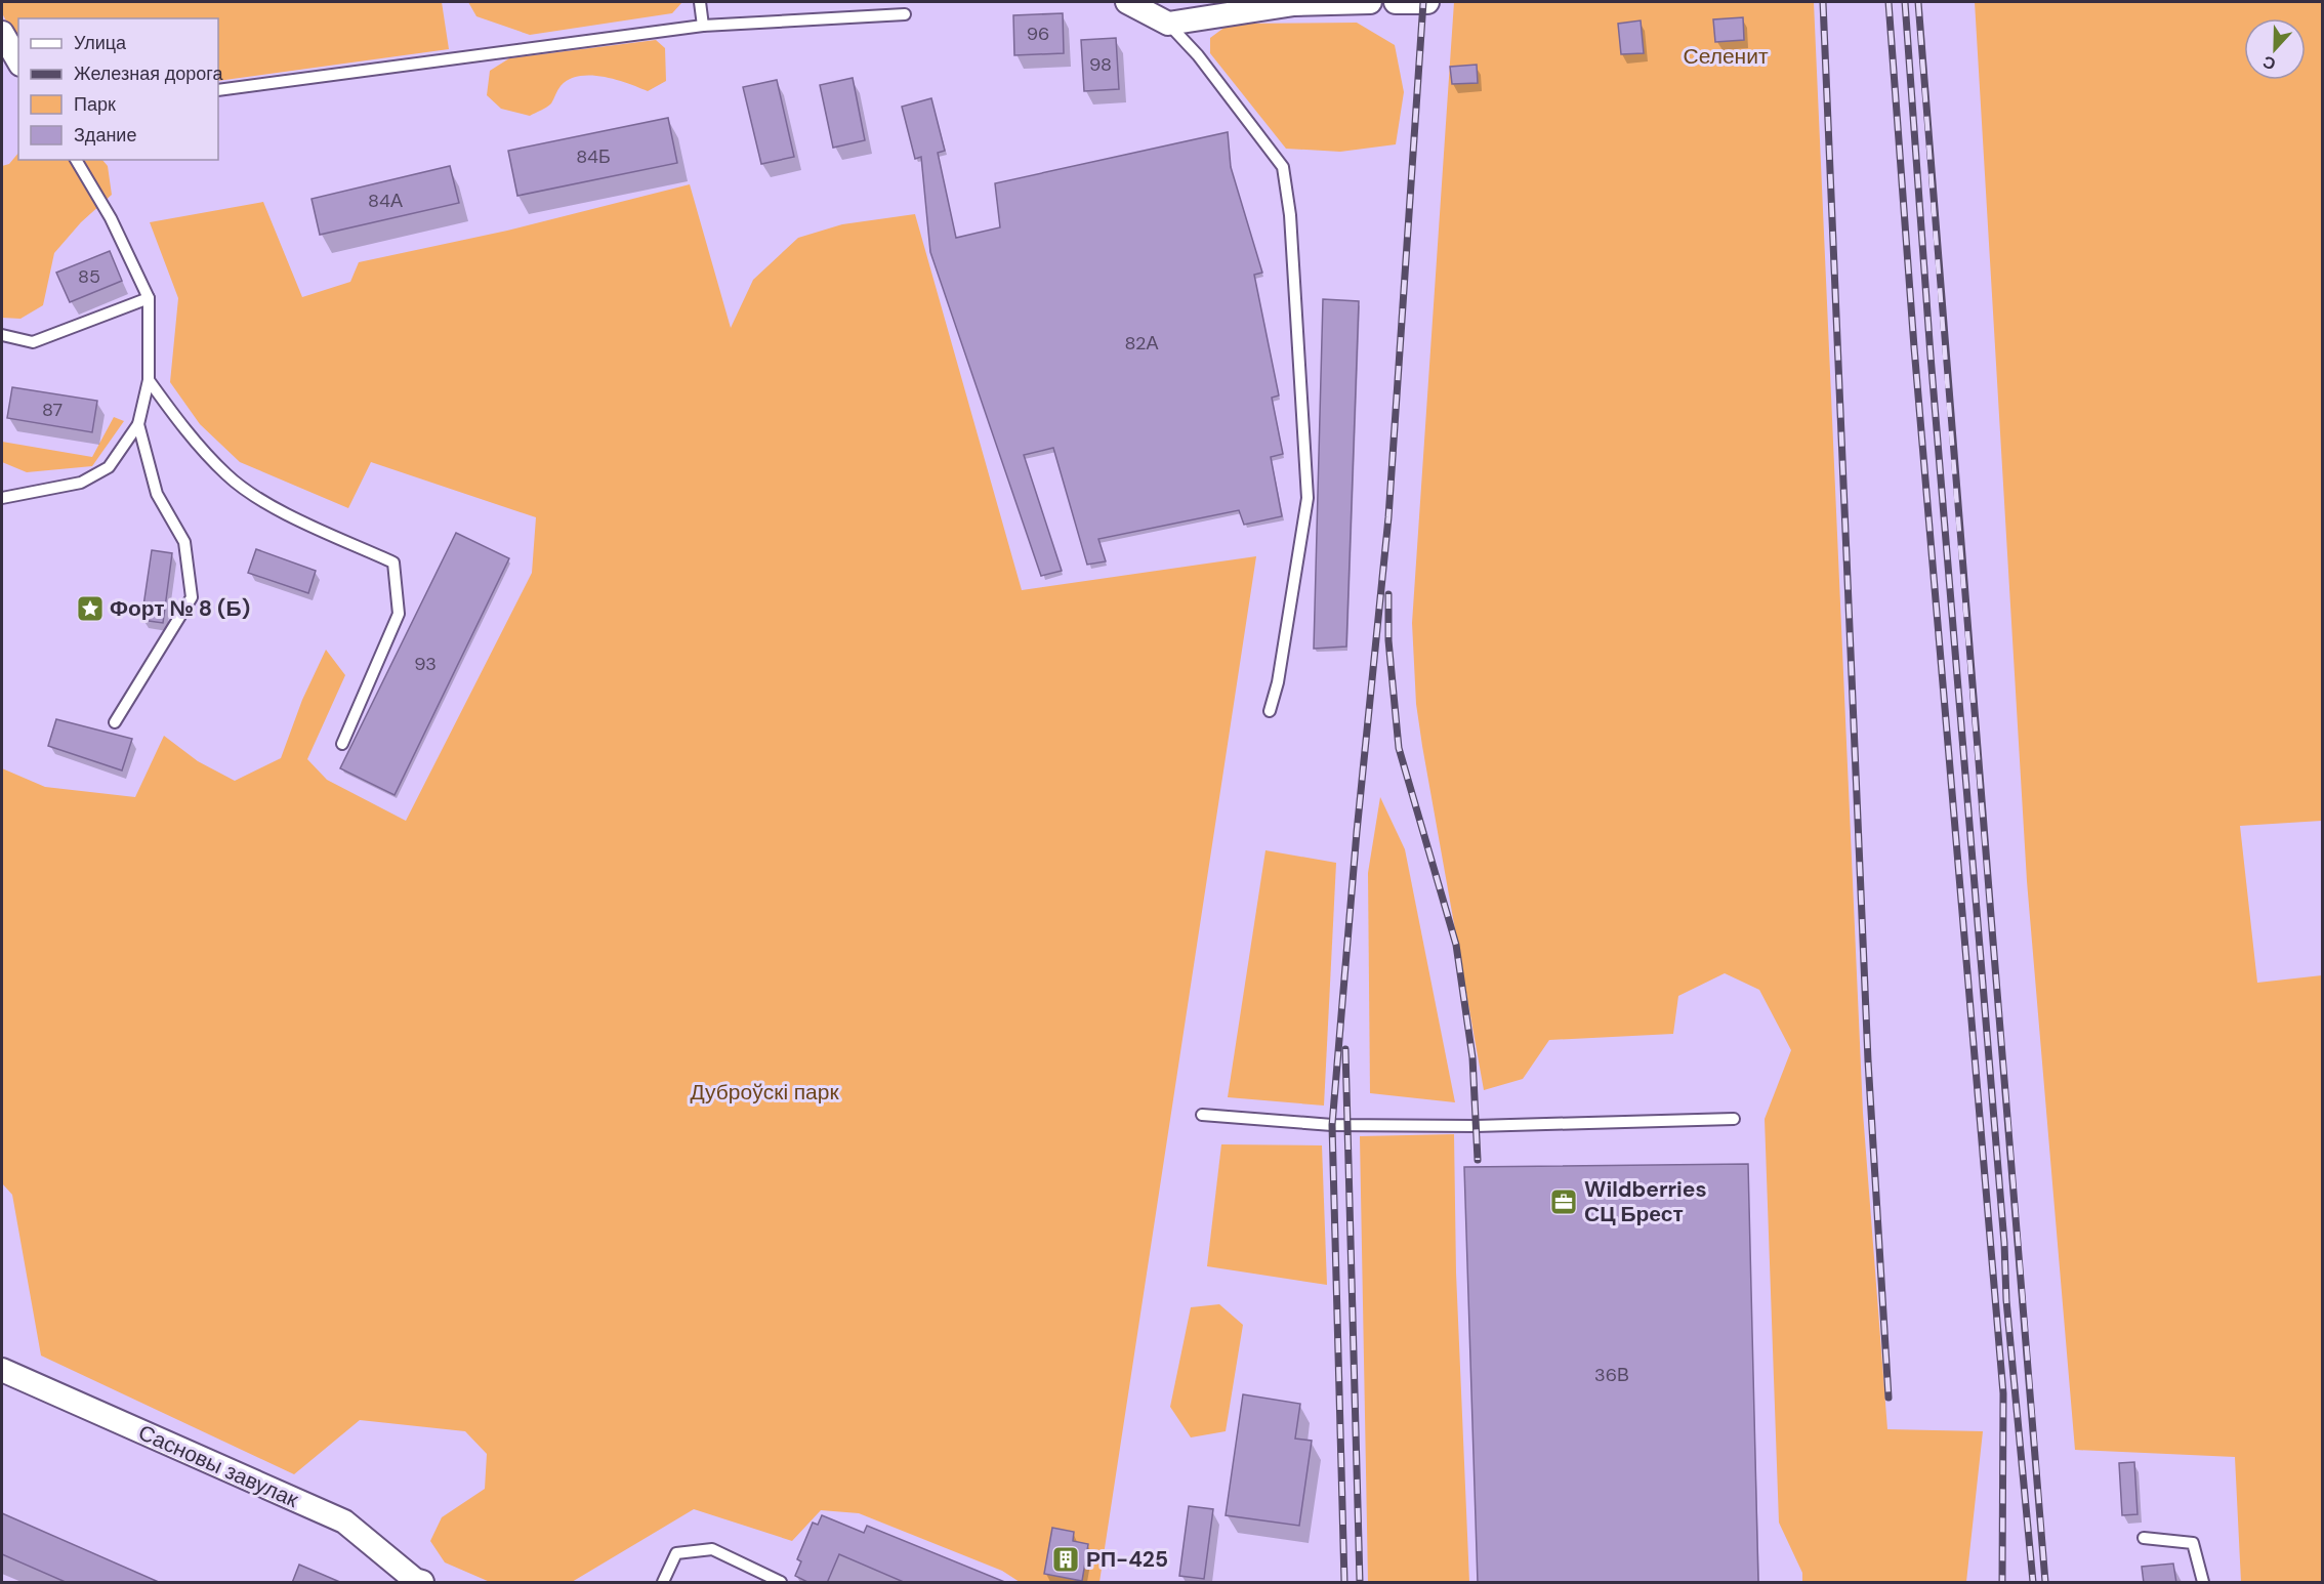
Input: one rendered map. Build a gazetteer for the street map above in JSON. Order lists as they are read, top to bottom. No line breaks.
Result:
{"streets":{"street":["Сасновы завулак"]},"parks":["Селенит","Дуброўскі парк"],"places":{"place":["Форт № 8 (Б)"],"office":["Wildberries СЦ Брест"],"building":["РП-425"]},"house_numbers":["96","98","84Б","84А","85","82А","87","93","36В"],"legend":["Улица","Железная дорога","Парк","Здание"],"north":"bottom"}
